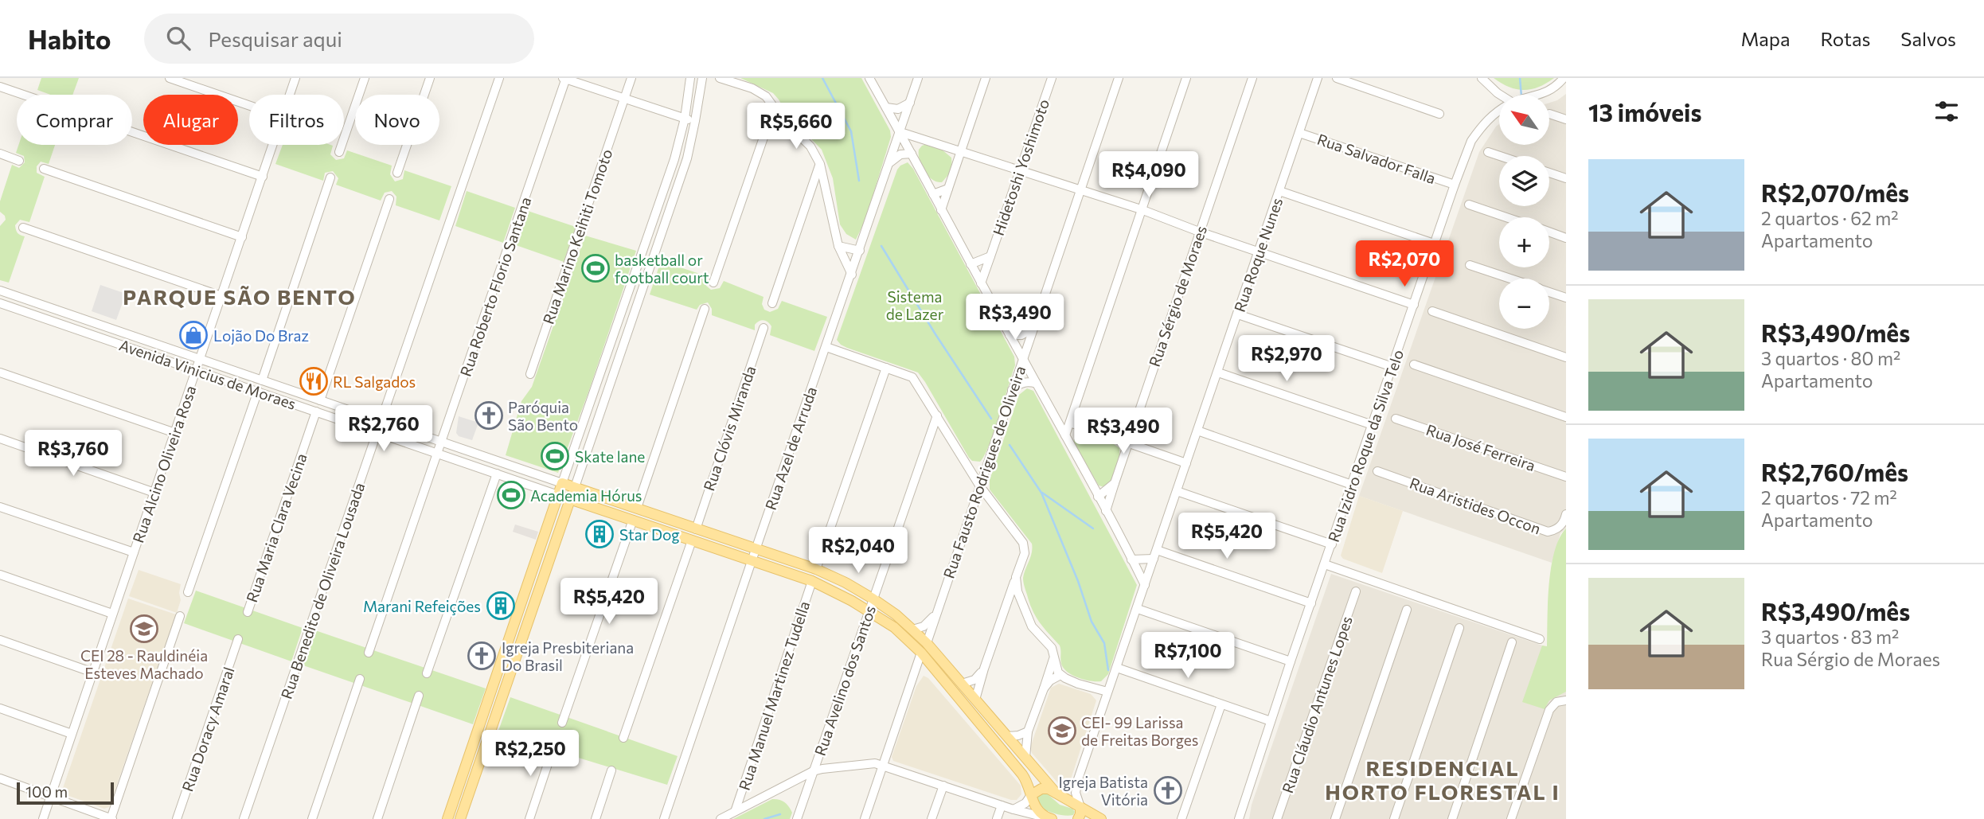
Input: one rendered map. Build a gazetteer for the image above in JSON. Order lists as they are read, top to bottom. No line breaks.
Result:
{"streets":{"main road":["Rua Roque Nunes","Avenida Vinicius de Moraes"],"street":["Rua Salvador Falla","Hidetoshi Yoshimoto","Rua Marino Keihiti Tomoto","Rua Roberto Florio Santana","Rua Sérgio de Moraes","Rua Clóvis Miranda","Rua Izidro Roque da Silva Telo","Rua José Ferreira","Rua Azel de Arruda","Rua Alcino Oliveira Rosa","Rua Fausto Rodrigues de Oliveira","Rua Aristides Occon","Rua Maria Clara Vecina","Rua Benedito de Oliveira Lousada","Rua Avelino dos Santos","Rua Manuel Martinez Tudella","Rua Cláudio Antunes Lopes","Rua Doracy Amaral"]},"crossings":[["Rua Salvador Falla","Rua Roque Nunes"],["Rua Salvador Falla","Rua Izidro Roque da Silva Telo"],["Rua Roque Nunes","Avenida Vinicius de Moraes"],["Rua Roberto Florio Santana","Avenida Vinicius de Moraes"],["Avenida Vinicius de Moraes","Rua Clóvis Miranda"],["Avenida Vinicius de Moraes","Rua Azel de Arruda"],["Avenida Vinicius de Moraes","Rua Alcino Oliveira Rosa"],["Avenida Vinicius de Moraes","Rua Fausto Rodrigues de Oliveira"],["Avenida Vinicius de Moraes","Rua Maria Clara Vecina"],["Avenida Vinicius de Moraes","Rua Benedito de Oliveira Lousada"],["Avenida Vinicius de Moraes","Rua Avelino dos Santos"],["Avenida Vinicius de Moraes","Rua Manuel Martinez Tudella"]],"districts":["PARQUE SÃO BENTO","RESIDENCIAL HORTO FLORESTAL I"],"parks":["Sistema de Lazer"],"places":{"sports":["basketball or football court","Skate lane","Academia Hórus"],"shop":["Lojão Do Braz"],"restaurant":["RL Salgados"],"church":["Paróquia São Bento","Igreja Presbiteriana Do Brasil","Igreja Batista Vitória"],"building":["Star Dog","Marani Refeições"],"school or university":["CEI 28 - Rauldinéia Esteves Machado","CEI- 99 Larissa de Freitas Borges"]},"scale_bar":"100 m","north":"top left","page":{"header":"Habito","search":"Pesquisar aqui","nav":["Mapa","Rotas","Salvos"],"heading":"13 imóveis","map_buttons":["+","−"],"chip":["Comprar","Alugar","Filtros","Novo"],"price":["R$5,660","R$4,090","R$2,070","R$3,490","R$2,970","R$2,760","R$3,490","R$3,760","R$5,420","R$2,040","R$5,420","R$7,100","R$2,250"],"list":[{"name":"R$2,070/mês","note":"2 quartos · 62 m² · Apartamento"},{"name":"R$3,490/mês","note":"3 quartos · 80 m² · Apartamento"},{"name":"R$2,760/mês","note":"2 quartos · 72 m² · Apartamento"},{"name":"R$3,490/mês","note":"3 quartos · 83 m² · Rua Sérgio de Moraes"}],"scale":"100 m"}}
